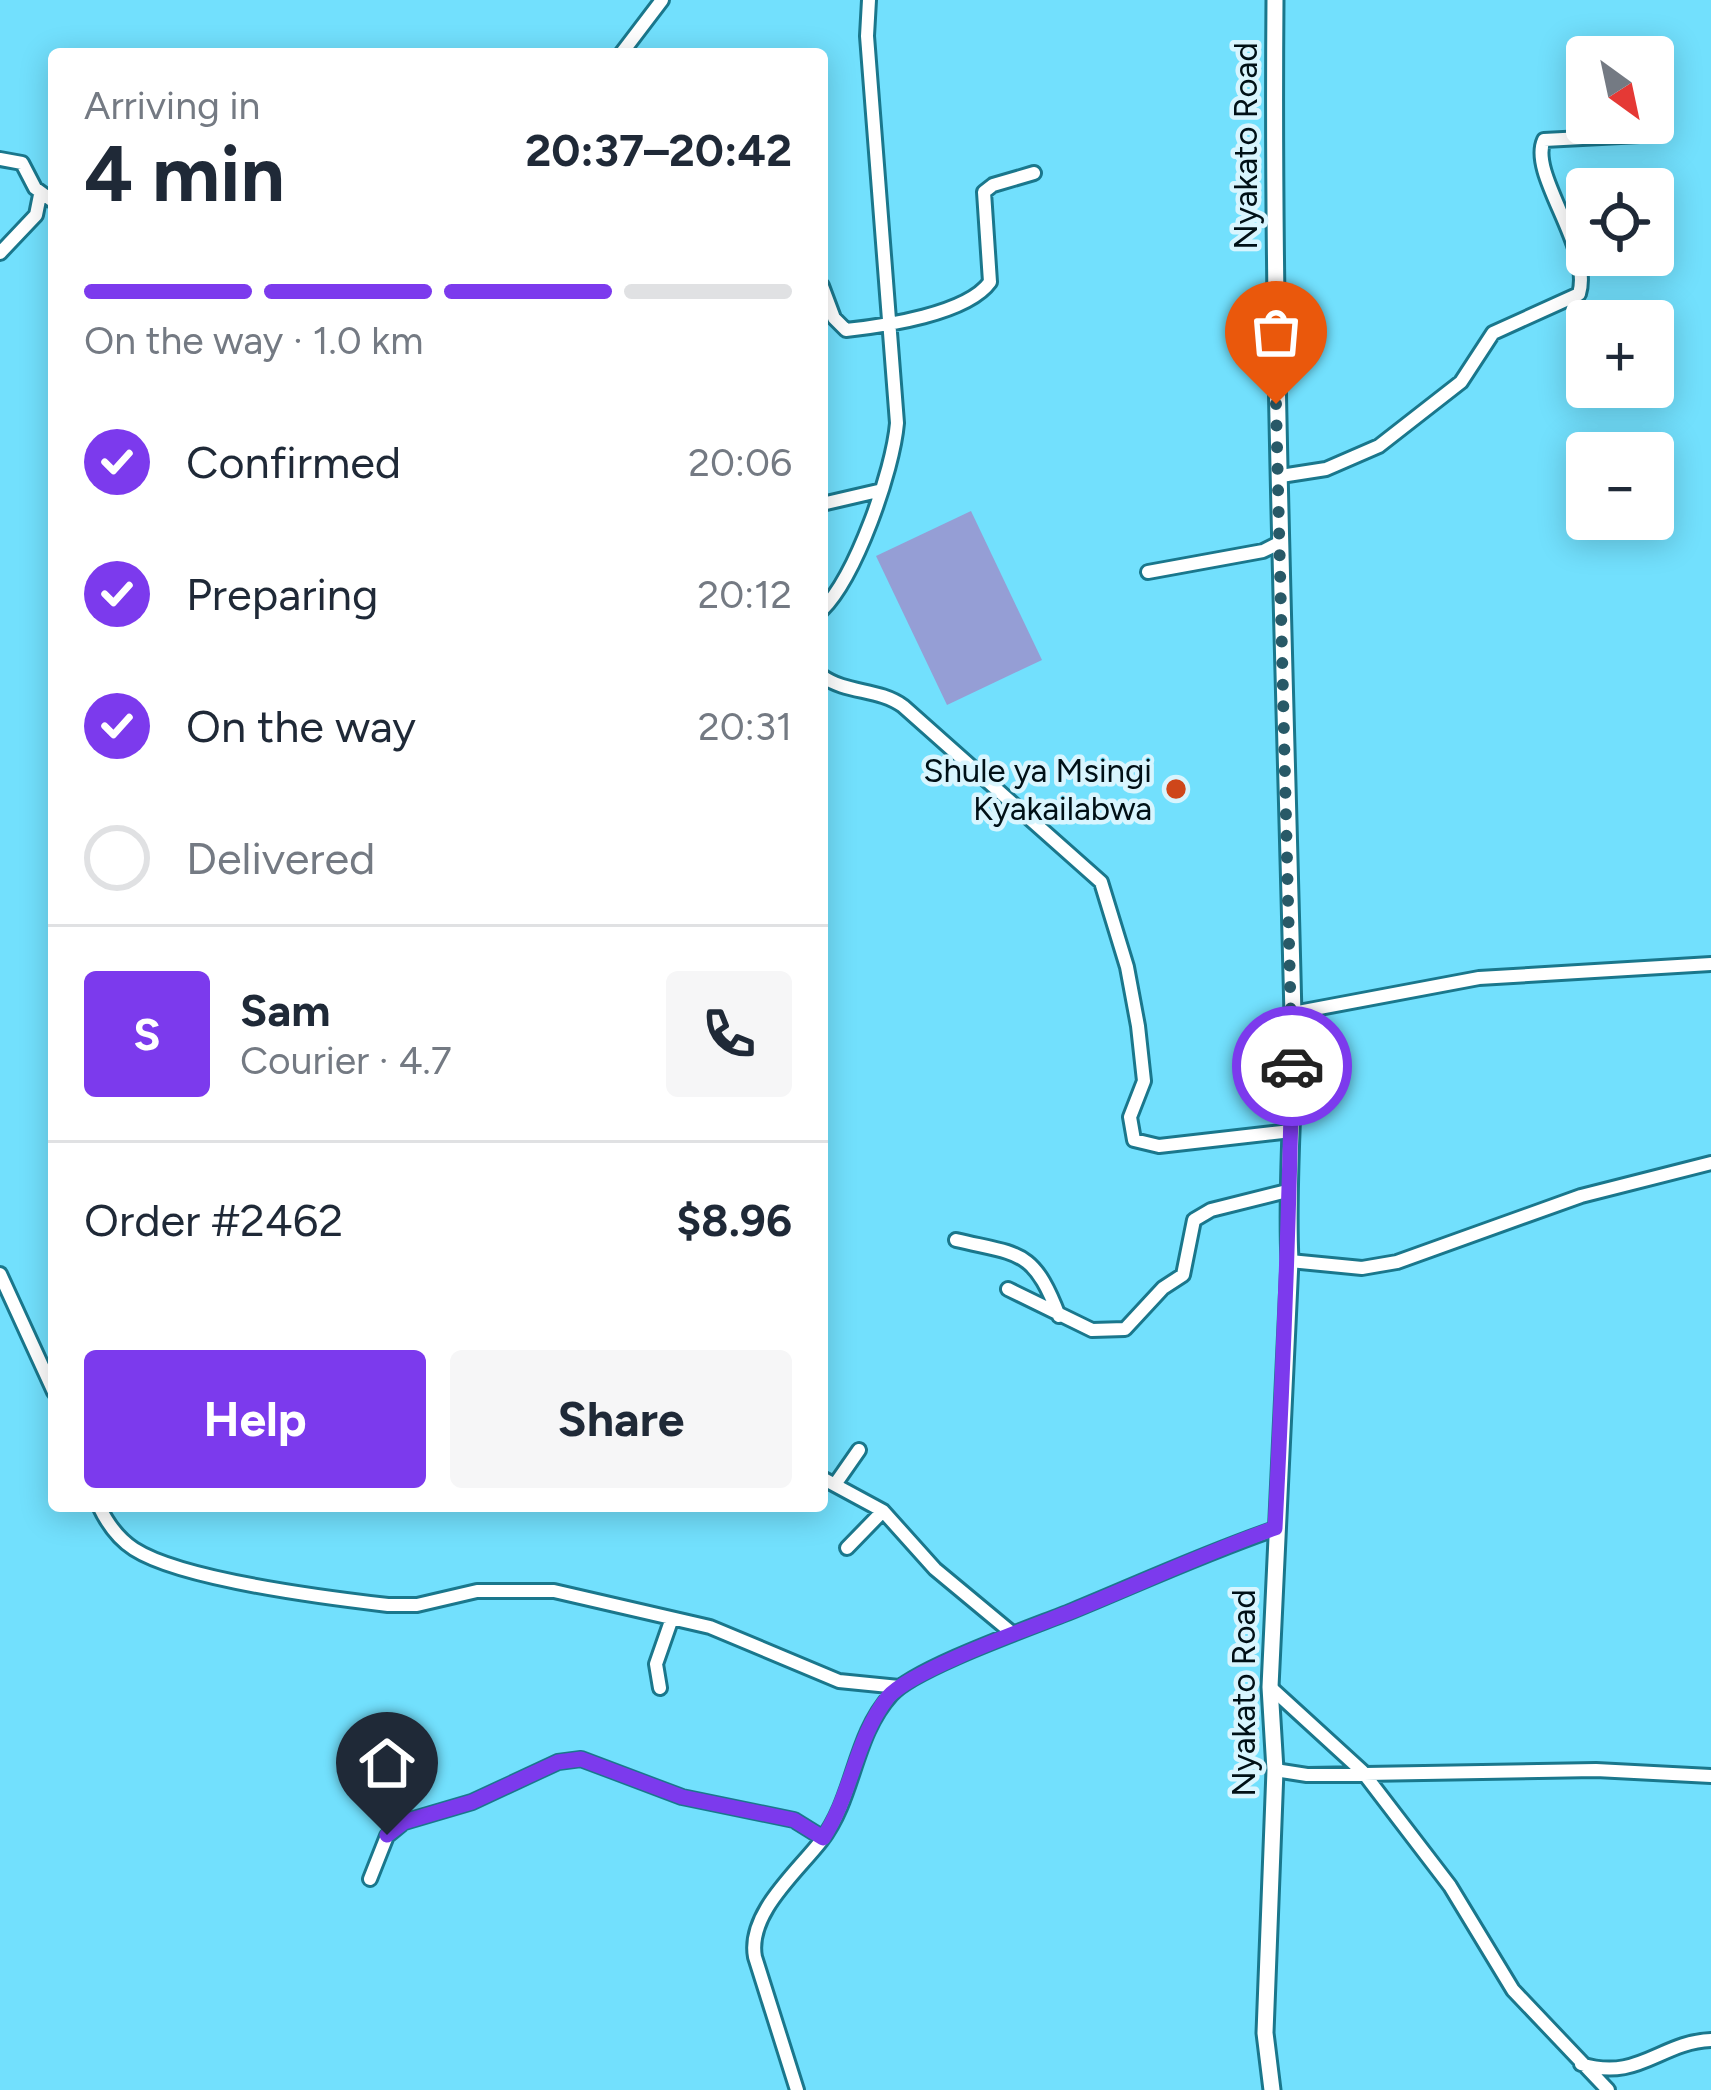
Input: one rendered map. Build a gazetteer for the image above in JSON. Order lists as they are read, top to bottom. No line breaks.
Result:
{"streets":{"street":["Nyakato Road"]},"places":["Shule ya Msingi Kyakailabwa"],"north":"bottom right","page":{"map_buttons":["+","−"],"heading":["4 min","Arriving in","20:37–20:42"],"panel":["Sam","Courier · 4.7","Order #2462","$8.96"],"bar":"On the way · 1.0 km","list":[["Confirmed","20:06"],["Preparing","20:12"],["On the way","20:31"],"Delivered"],"round":"S","buttons":["Help","Share"]}}
